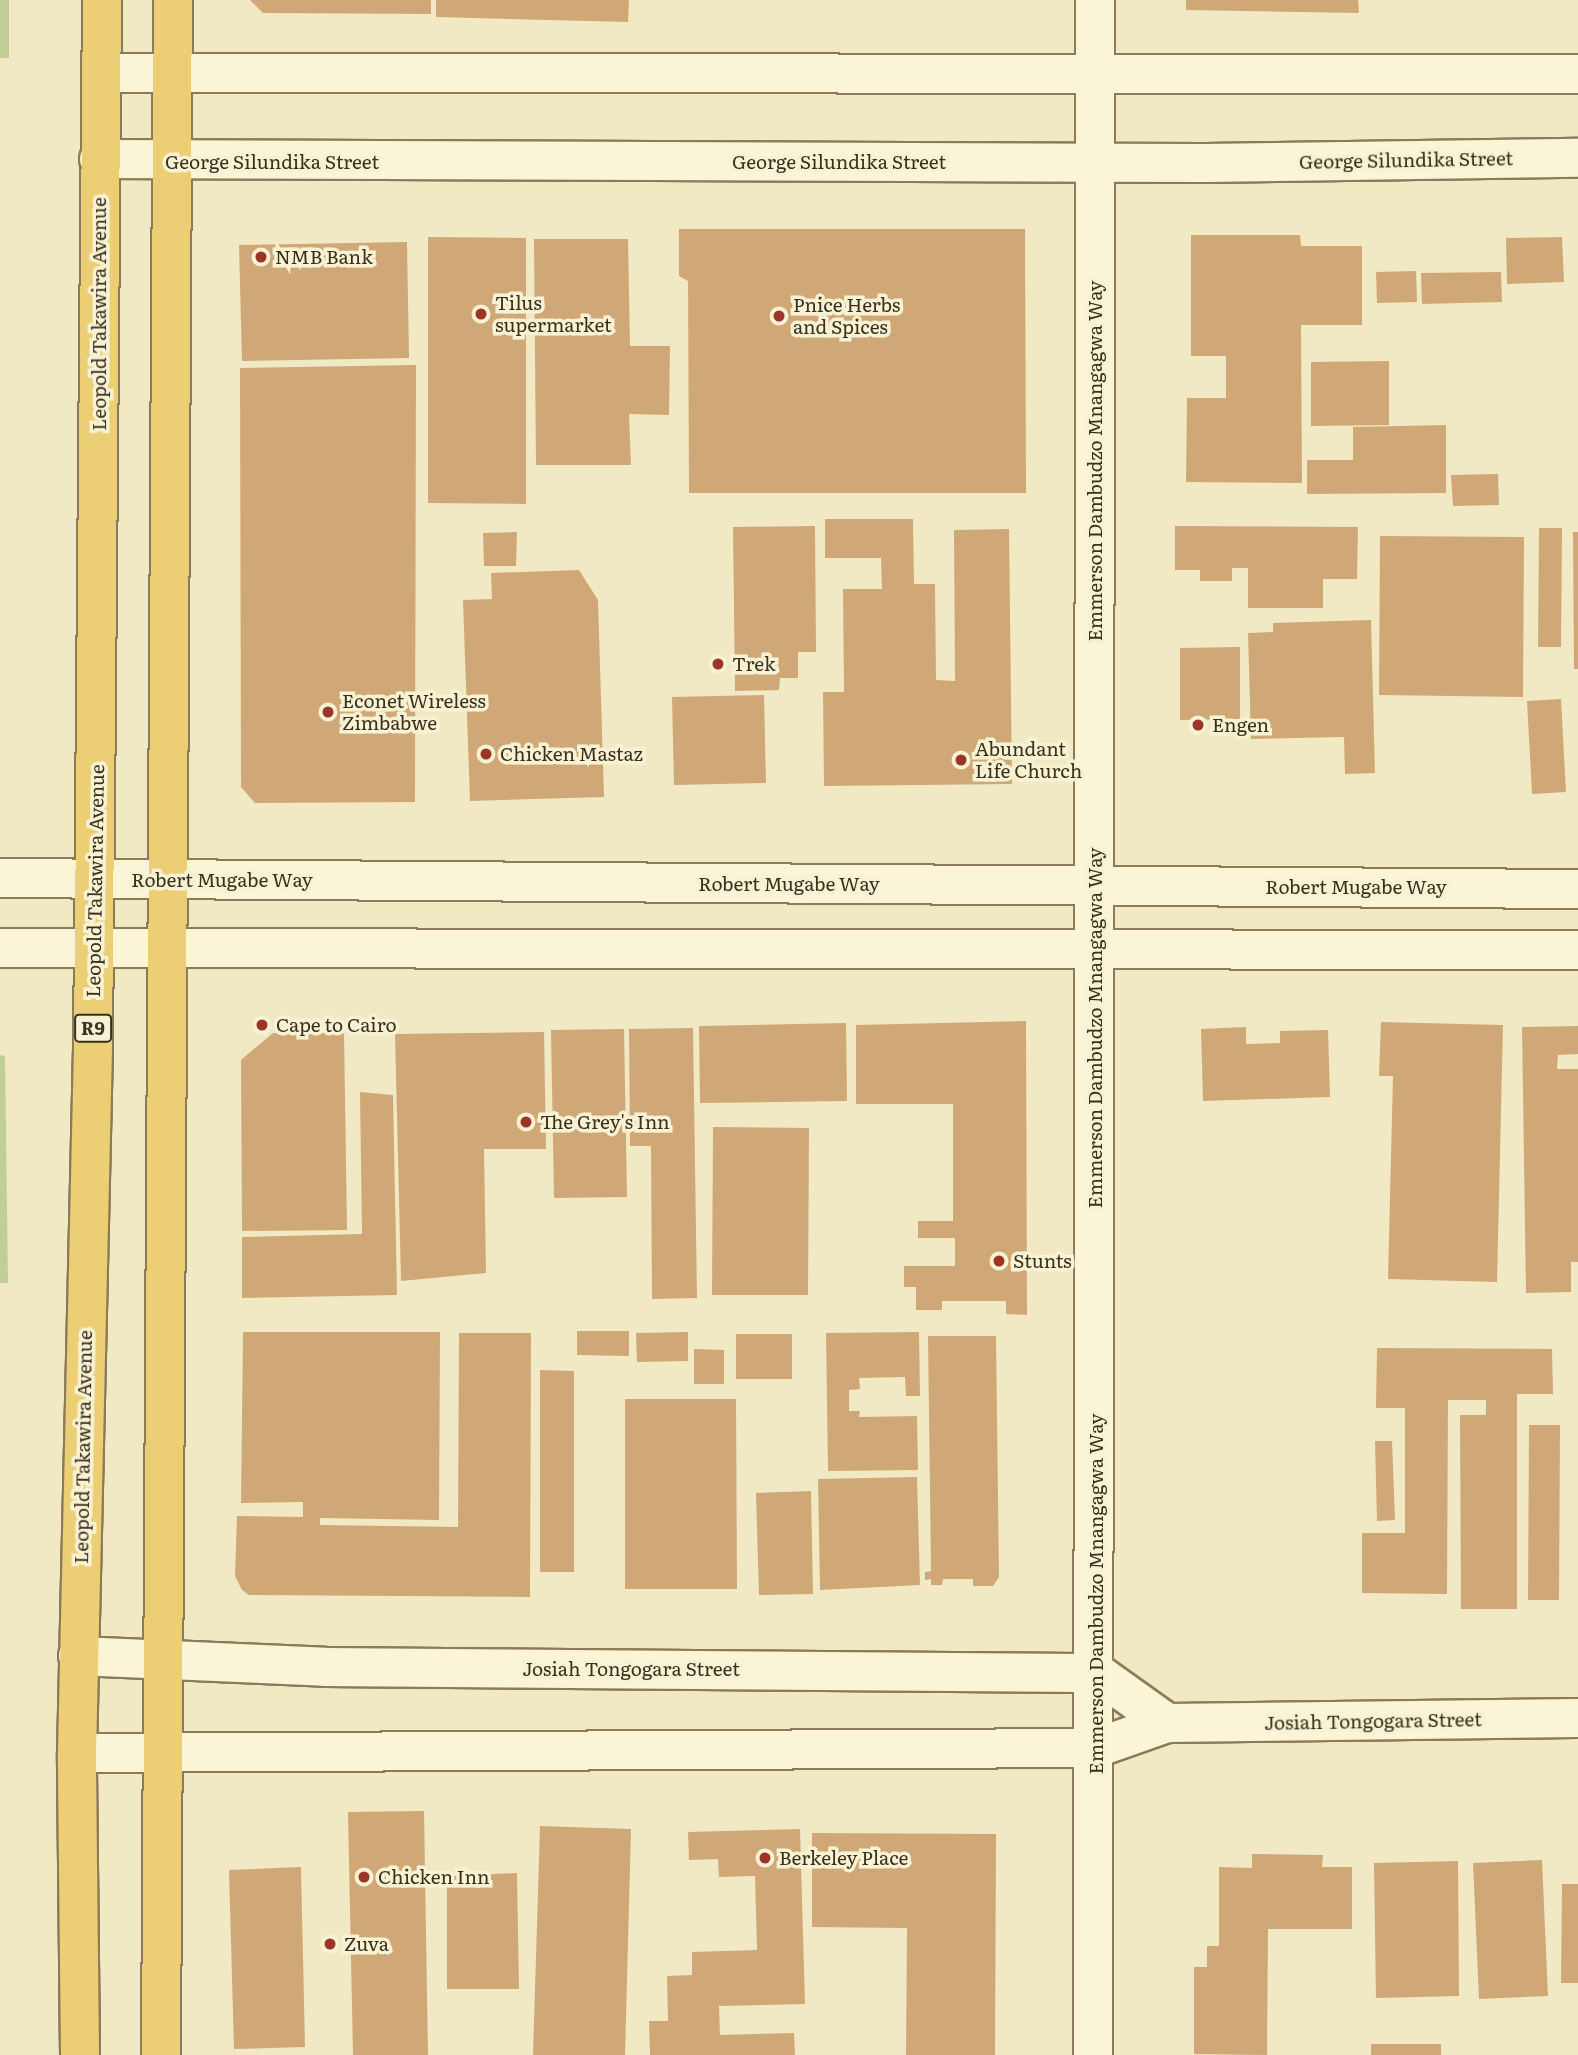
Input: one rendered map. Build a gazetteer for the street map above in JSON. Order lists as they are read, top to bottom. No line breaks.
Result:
{"streets":{"highway":["Leopold Takawira Avenue","R9"],"street":["George Silundika Street","Emmerson Dambudzo Mnangagwa Way","Robert Mugabe Way","Josiah Tongogara Street"]},"crossings":[["George Silundika Street","Leopold Takawira Avenue"],["George Silundika Street","Emmerson Dambudzo Mnangagwa Way"],["Leopold Takawira Avenue","Robert Mugabe Way"],["Leopold Takawira Avenue","Josiah Tongogara Street"],["Emmerson Dambudzo Mnangagwa Way","Robert Mugabe Way"],["Emmerson Dambudzo Mnangagwa Way","Josiah Tongogara Street"]],"places":["NMB Bank","Tilus supermarket","Pnice Herbs and Spices","Trek","Econet Wireless Zimbabwe","Engen","Chicken Mastaz","Abundant Life Church","Cape to Cairo","The Grey's Inn","Stunts","Berkeley Place","Chicken Inn","Zuva"]}
